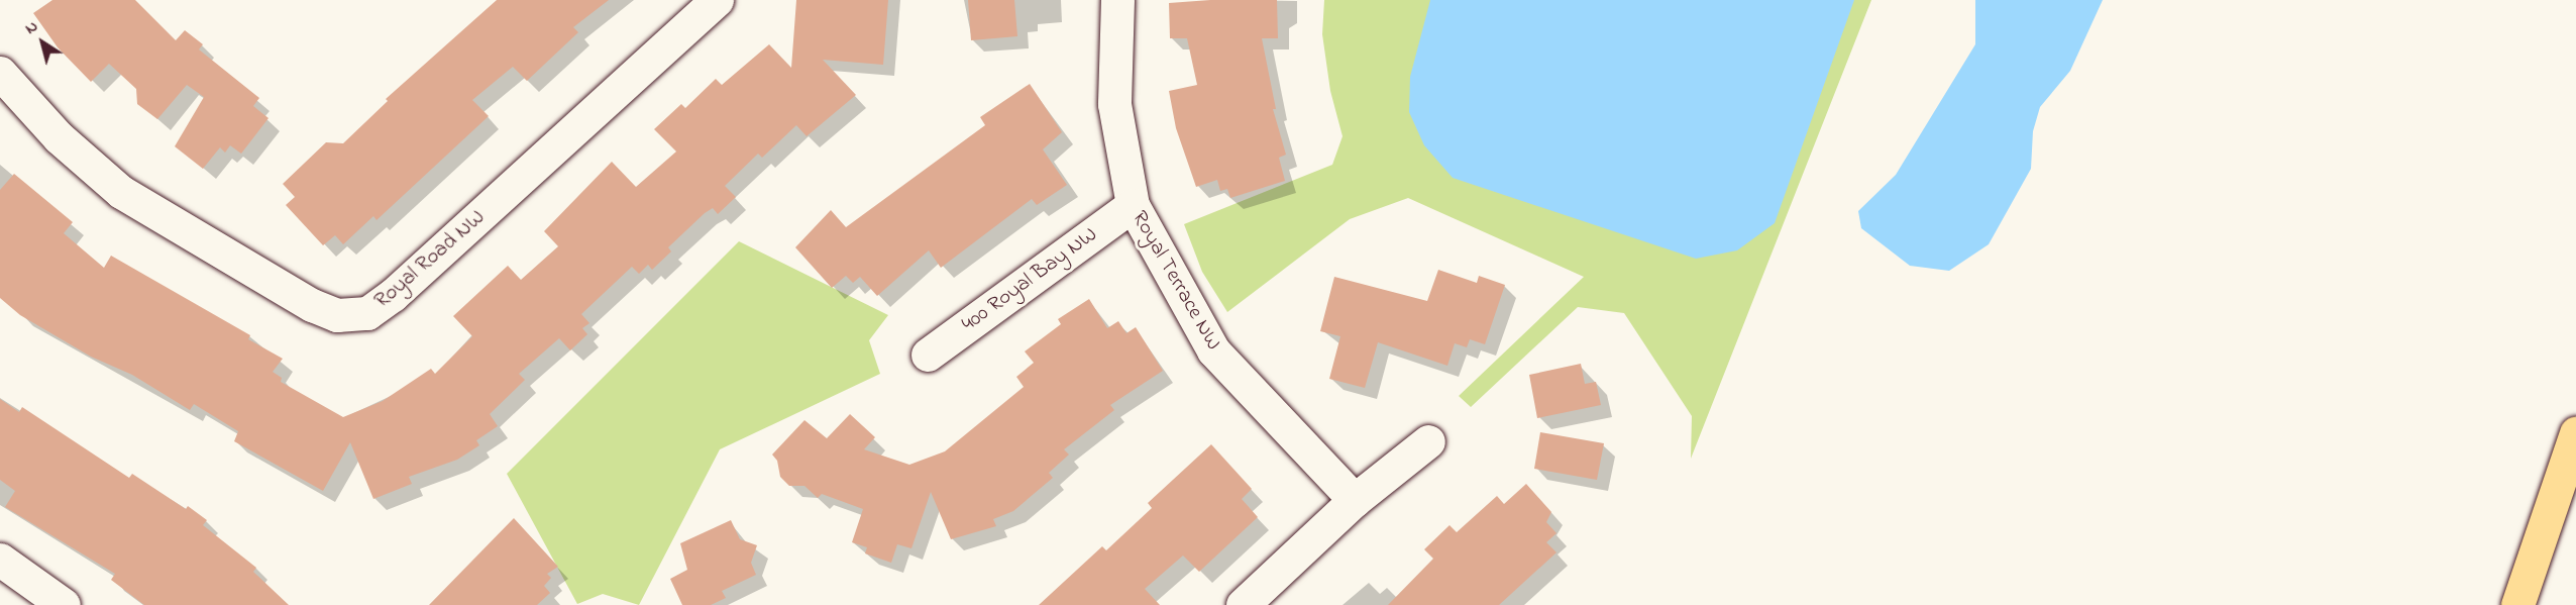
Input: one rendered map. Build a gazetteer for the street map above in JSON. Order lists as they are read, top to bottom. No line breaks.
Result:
{"streets":{"street":["Royal Road NW","400 Royal Bay NW","Royal Terrace NW"]},"crossings":[["400 Royal Bay NW","Royal Terrace NW"]],"north":"top left"}
